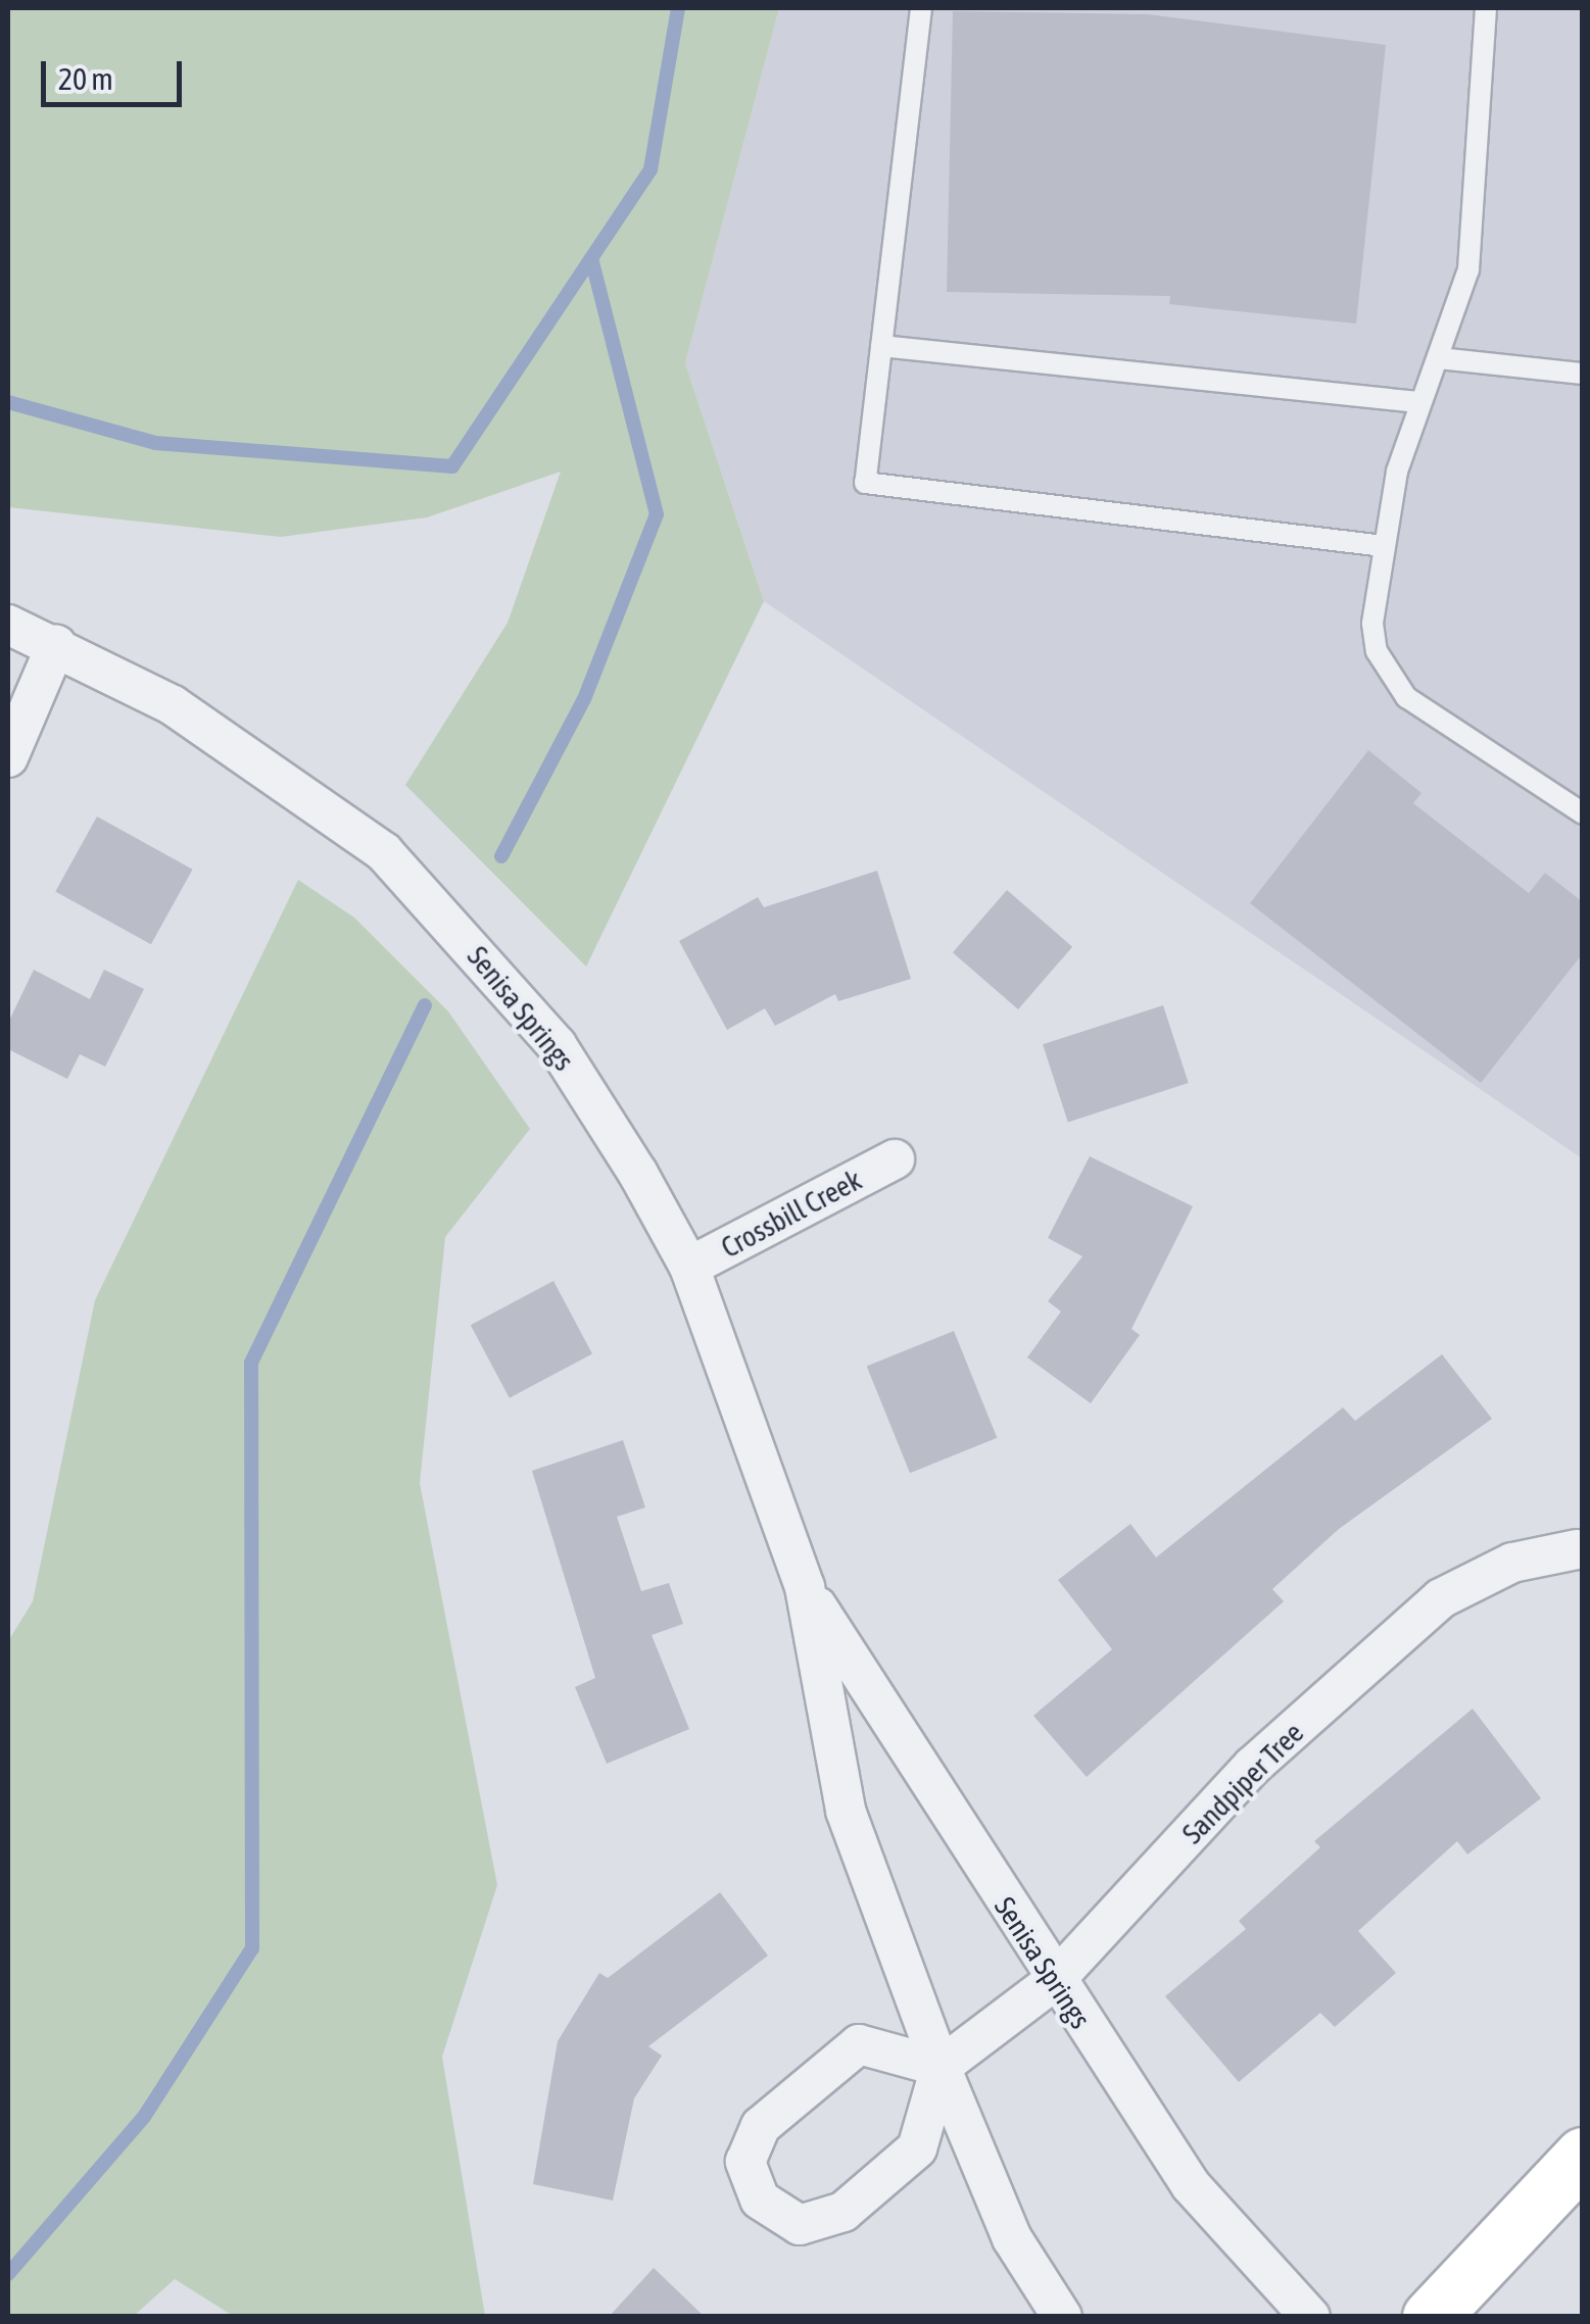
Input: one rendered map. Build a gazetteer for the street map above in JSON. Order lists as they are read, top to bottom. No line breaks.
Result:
{"streets":{"street":["Senisa Springs","Crossbill Creek","Sandpiper Tree"]},"crossings":[["Senisa Springs","Crossbill Creek"],["Senisa Springs","Sandpiper Tree"]],"scale_bar":"20 m"}
